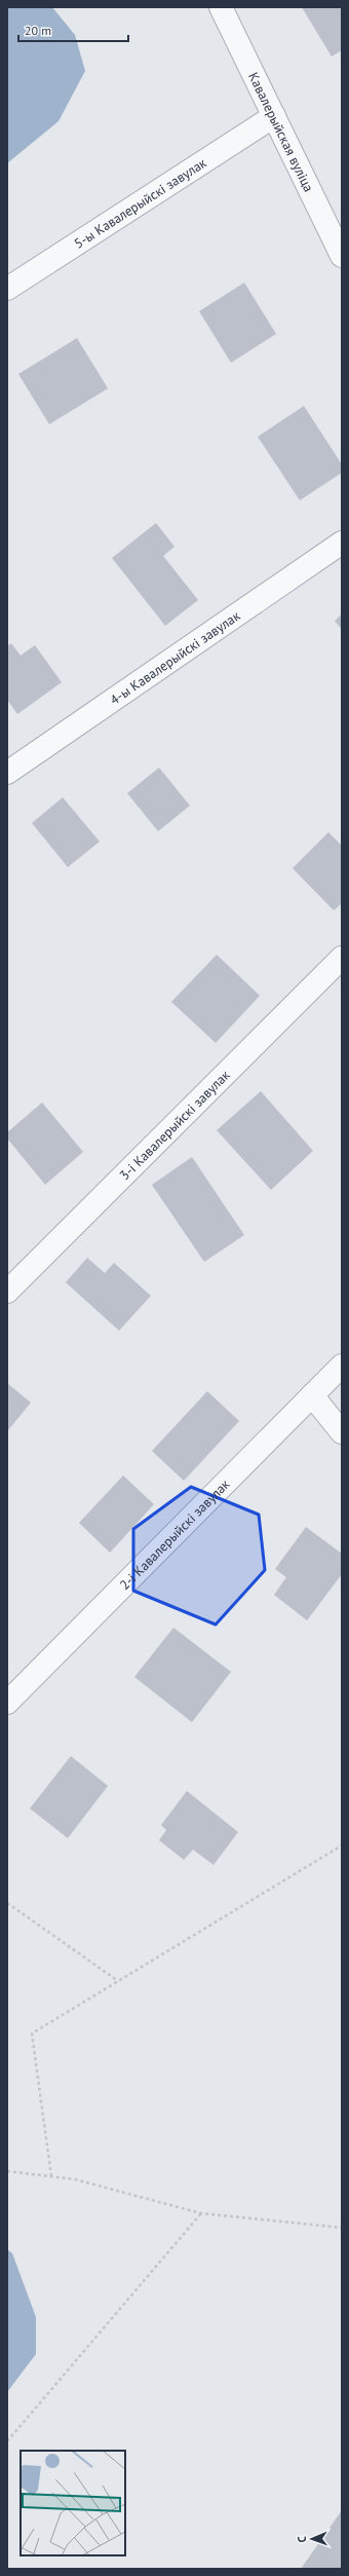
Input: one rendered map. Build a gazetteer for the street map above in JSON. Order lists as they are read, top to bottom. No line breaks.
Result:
{"streets":{"street":["Кавалерыйская вуліца","5-ы Кавалерыйскі завулак","4-ы Кавалерыйскі завулак","3-і Кавалерыйскі завулак","2-і Кавалерыйскі завулак"]},"crossings":[["Кавалерыйская вуліца","5-ы Кавалерыйскі завулак"]],"scale_bar":"20 m","north":"left"}
